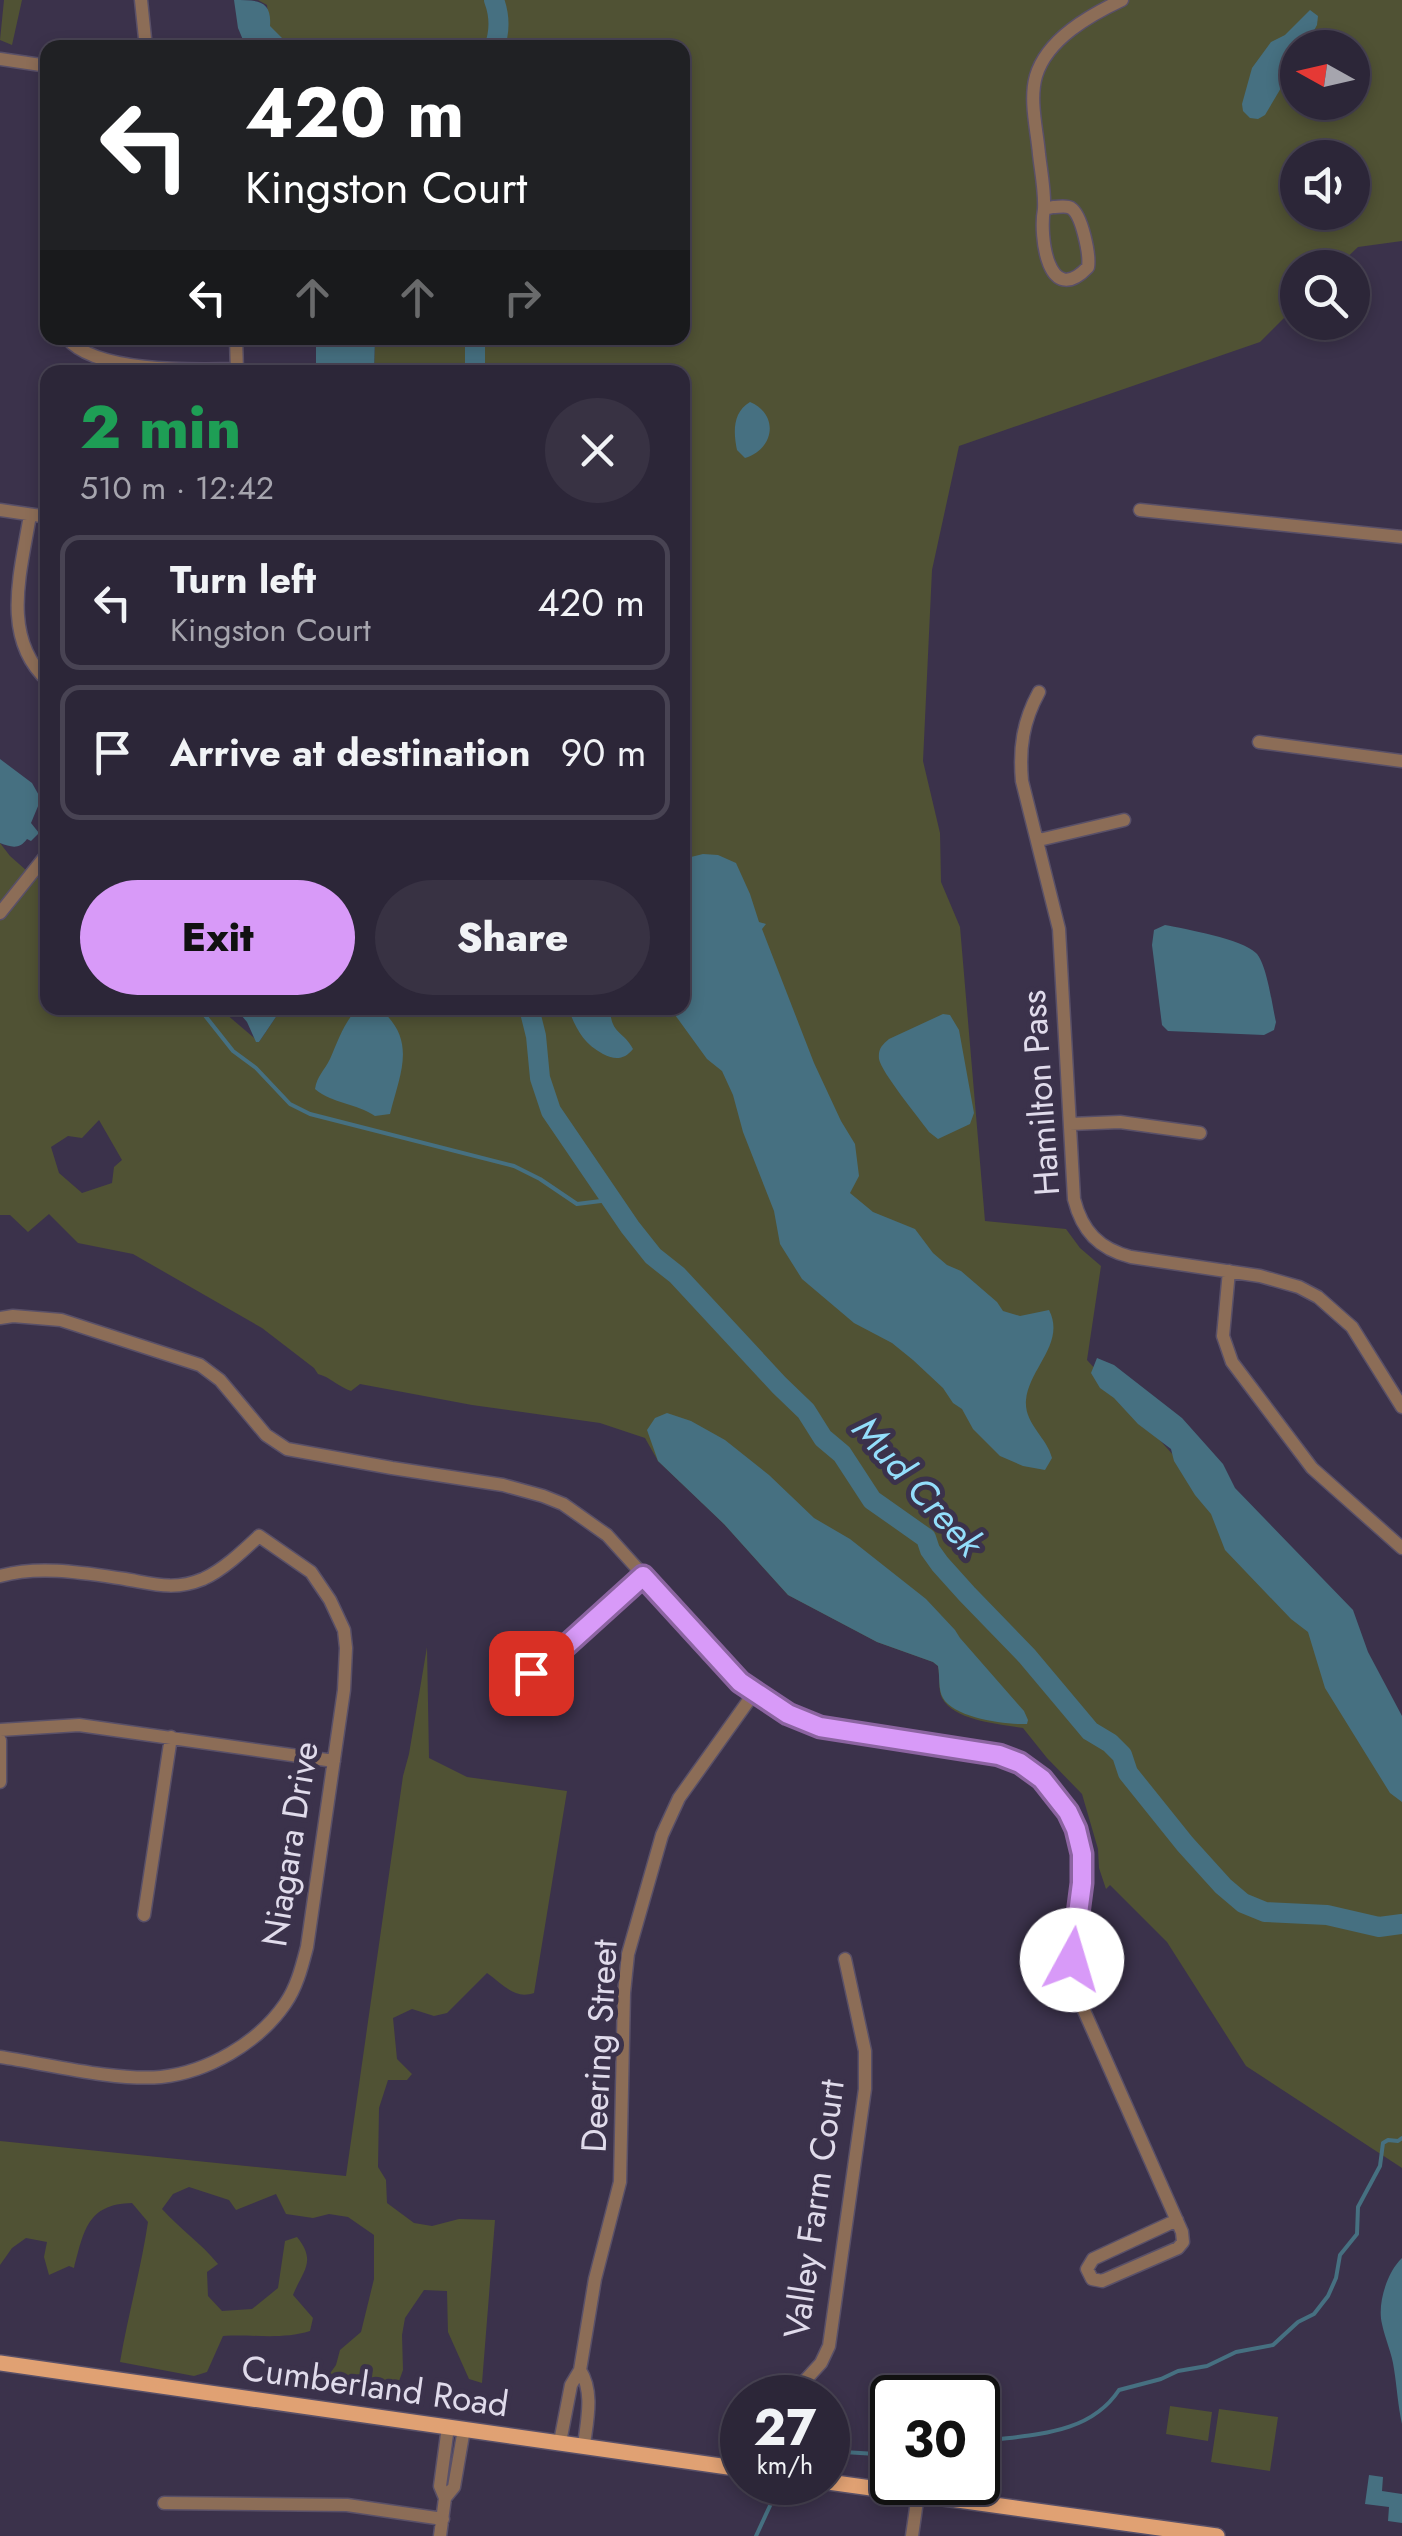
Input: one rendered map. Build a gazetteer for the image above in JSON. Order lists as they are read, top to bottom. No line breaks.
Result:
{"streets":{"main road":["Cumberland Road"],"street":["Hamilton Pass","Niagara Drive","Deering Street","Valley Farm Court"]},"crossings":[["Deering Street","Cumberland Road"]],"water":["Mud Creek"],"north":"left","page":{"turn":["420 m","Kingston Court"],"heading":["2 min","510 m · 12:42"],"list":[{"name":"Turn left","note":"Kingston Court","value":"420 m"},{"name":"Arrive at destination","value":"90 m"}],"buttons":["Exit","Share"],"speed":"27 km/h","limit":"30"}}
